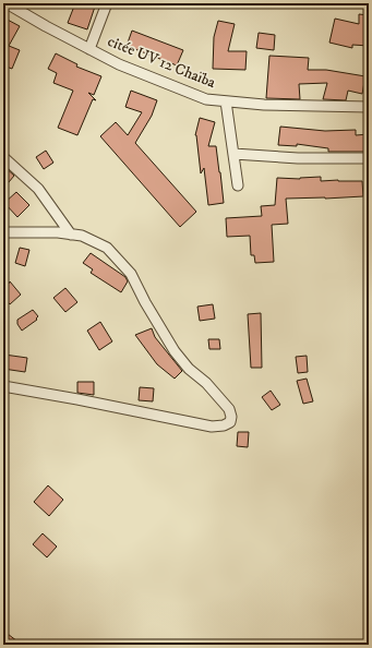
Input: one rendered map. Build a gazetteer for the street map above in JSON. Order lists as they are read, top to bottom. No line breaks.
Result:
{"streets":{"street":["citée UV 12 Chaïba"]}}
